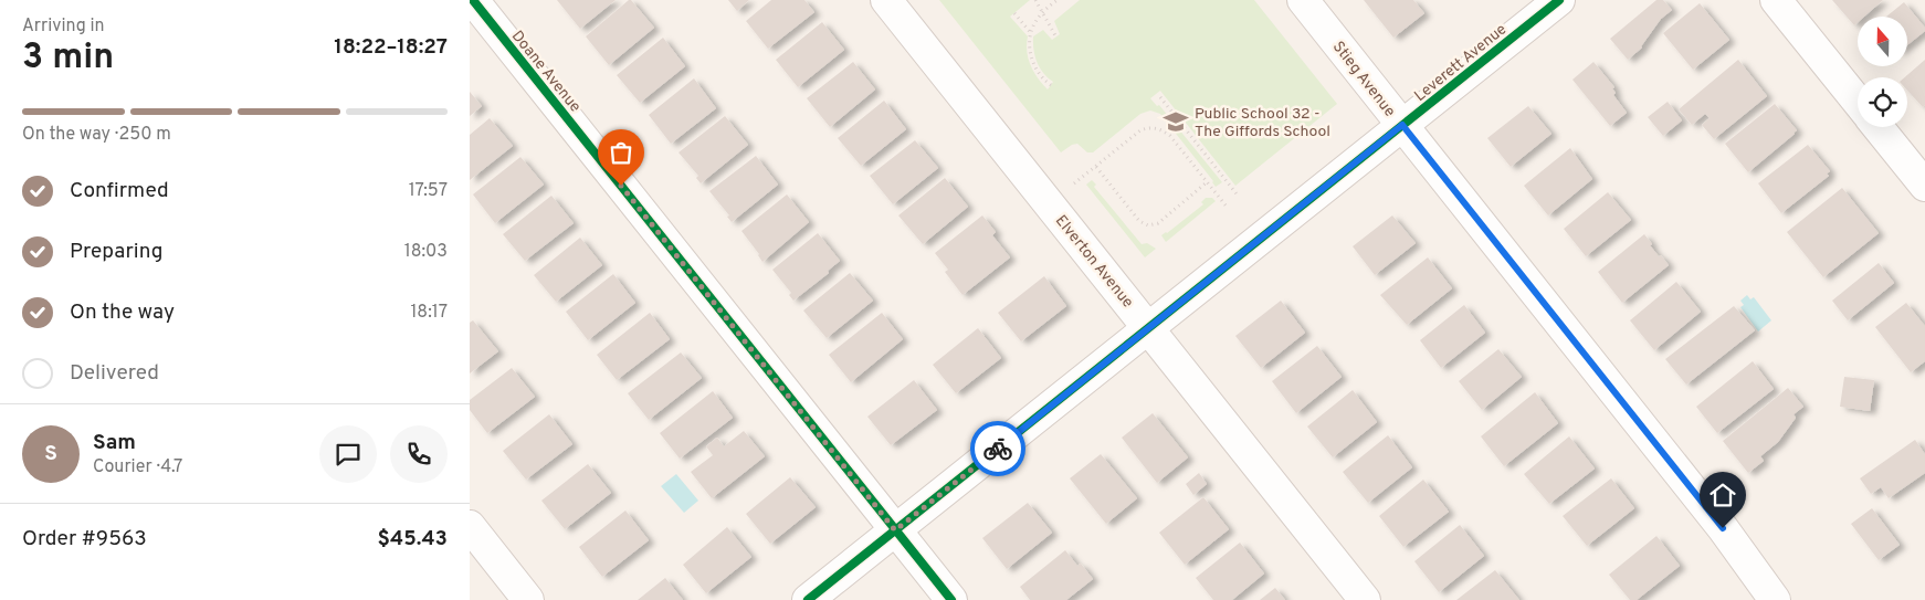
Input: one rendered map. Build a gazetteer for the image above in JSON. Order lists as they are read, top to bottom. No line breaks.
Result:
{"streets":{"street":["Leverett Avenue","Doane Avenue","Stieg Avenue","Elverton Avenue"]},"crossings":[["Leverett Avenue","Doane Avenue"],["Leverett Avenue","Stieg Avenue"],["Leverett Avenue","Elverton Avenue"]],"places":{"school or university":["Public School 32 - The Giffords School"]},"north":"top","page":{"heading":["3 min","Arriving in","18:22–18:27"],"panel":["Sam","Courier · 4.7","Order #9563","$45.43"],"bar":"On the way · 250 m","list":[["Confirmed","17:57"],["Preparing","18:03"],["On the way","18:17"],"Delivered"],"round":"S"}}
